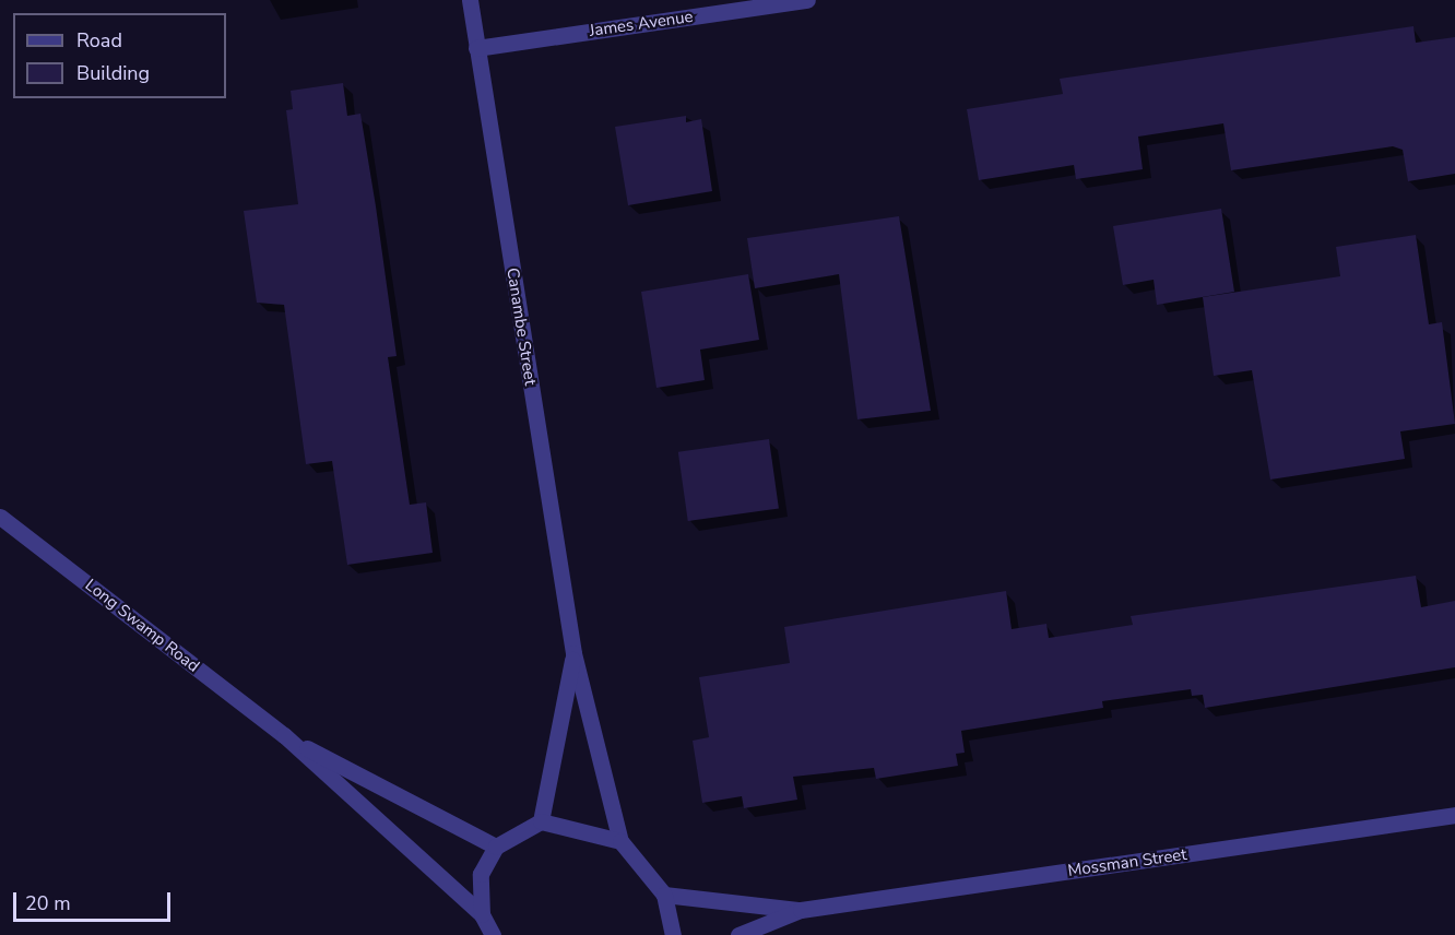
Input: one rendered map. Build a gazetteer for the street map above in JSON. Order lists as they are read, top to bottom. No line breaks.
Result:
{"streets":{"street":["James Avenue","Canambe Street","Long Swamp Road","Mossman Street"]},"crossings":[["James Avenue","Canambe Street"]],"legend":["Road","Building"],"scale_bar":"20 m"}
